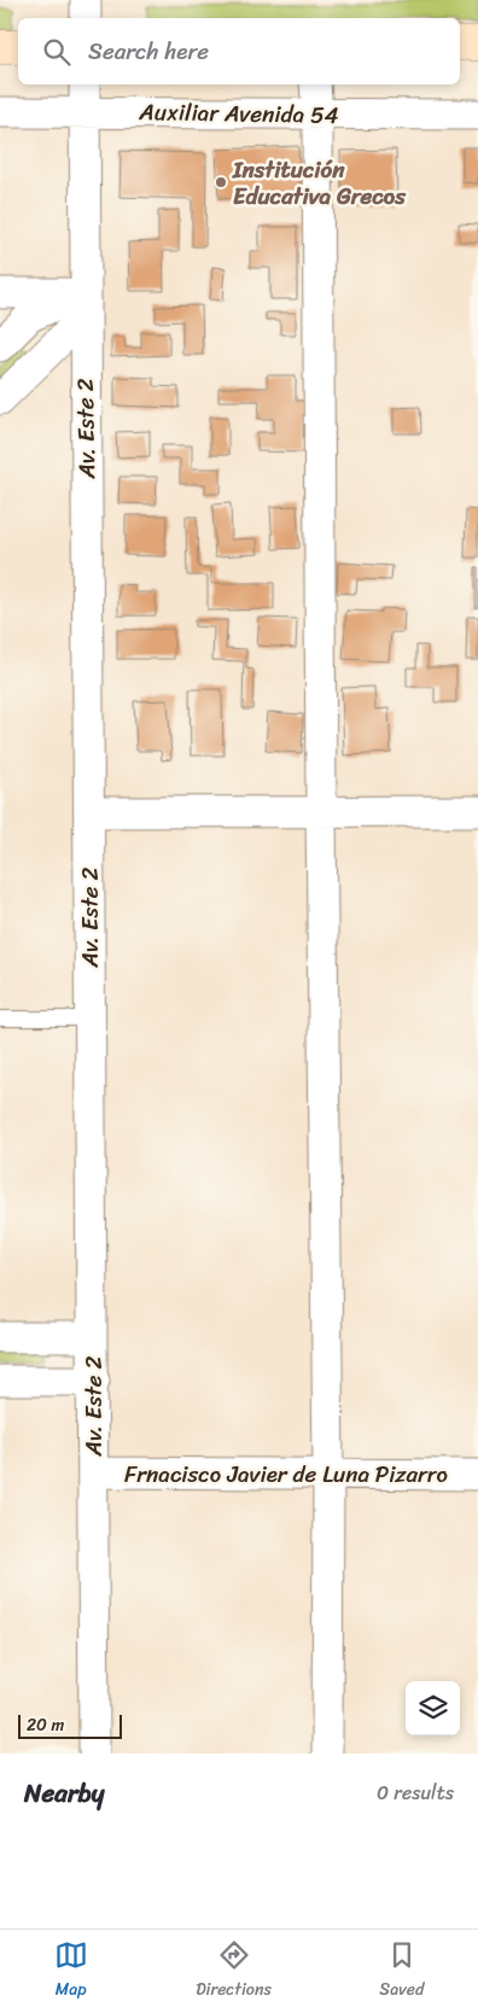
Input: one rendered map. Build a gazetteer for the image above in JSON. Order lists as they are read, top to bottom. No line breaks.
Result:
{"streets":{"street":["Auxiliar Avenida 54","Av. Este 2","Frnacisco Javier de Luna Pizarro"]},"crossings":[["Auxiliar Avenida 54","Av. Este 2"],["Av. Este 2","Frnacisco Javier de Luna Pizarro"]],"places":["Institución Educativa Grecos"],"scale_bar":"20 m","page":{"search":"Search here","scale":"20 m","heading":["Nearby","0 results"],"nav":["Map","Directions","Saved"]}}
